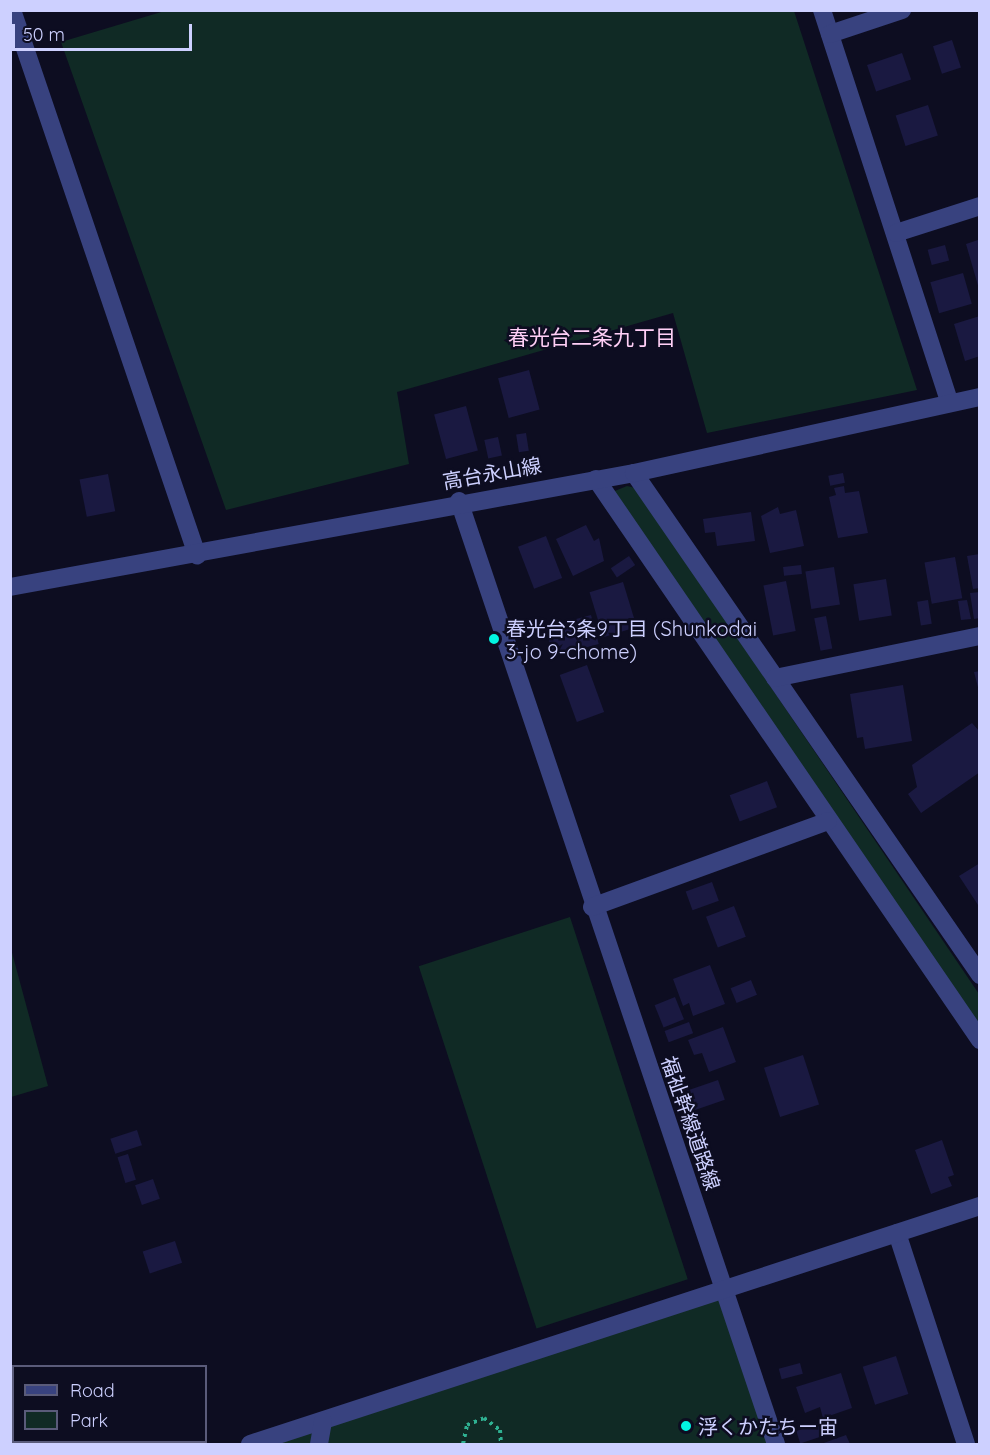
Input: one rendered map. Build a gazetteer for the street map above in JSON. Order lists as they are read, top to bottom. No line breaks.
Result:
{"streets":{"street":["高台永山線","福祉幹線道路線"]},"crossings":[["高台永山線","福祉幹線道路線"]],"districts":["春光台二条九丁目"],"places":["春光台3条9丁目 (Shunkodai 3-jo 9-chome)","浮くかたちー宙"],"legend":["Road","Park"],"scale_bar":"50 m"}
